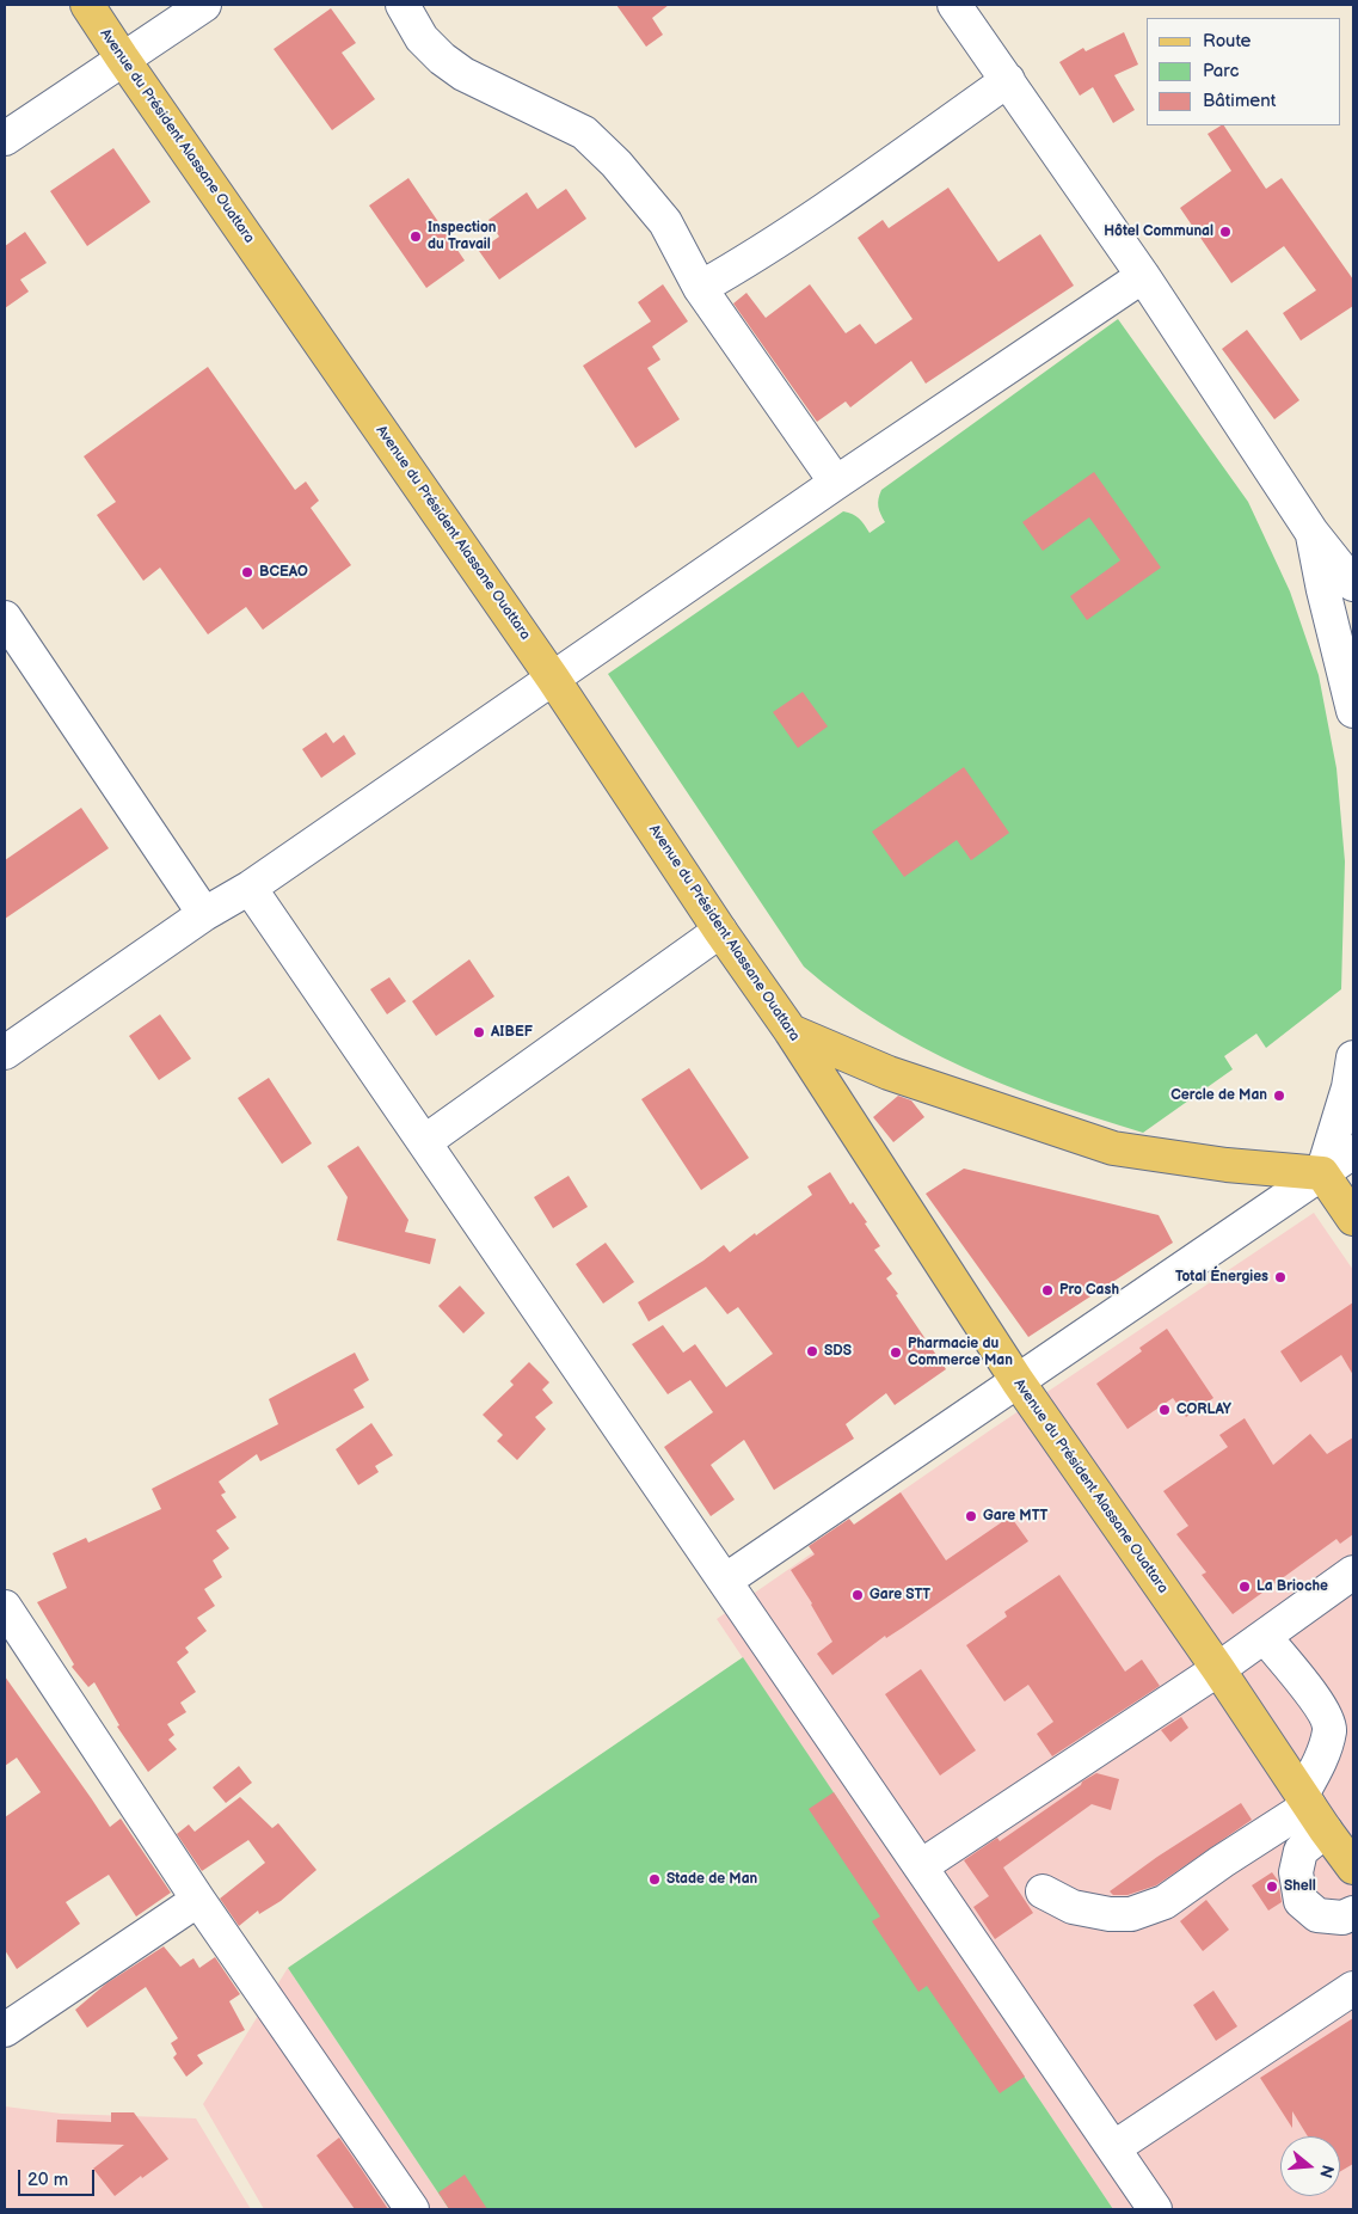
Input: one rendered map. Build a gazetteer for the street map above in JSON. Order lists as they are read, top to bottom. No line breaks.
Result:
{"streets":{"main road":["Avenue du Président Alassane Ouattara"]},"places":["Hôtel Communal","Inspection du Travail","BCEAO","AIBEF","Cercle de Man","Total Énergies","Pro Cash","SDS","Pharmacie du Commerce Man","CORLAY","Gare MTT","La Brioche","Gare STT","Stade de Man","Shell"],"legend":["Route","Parc","Bâtiment"],"scale_bar":"20 m","north":"right"}
